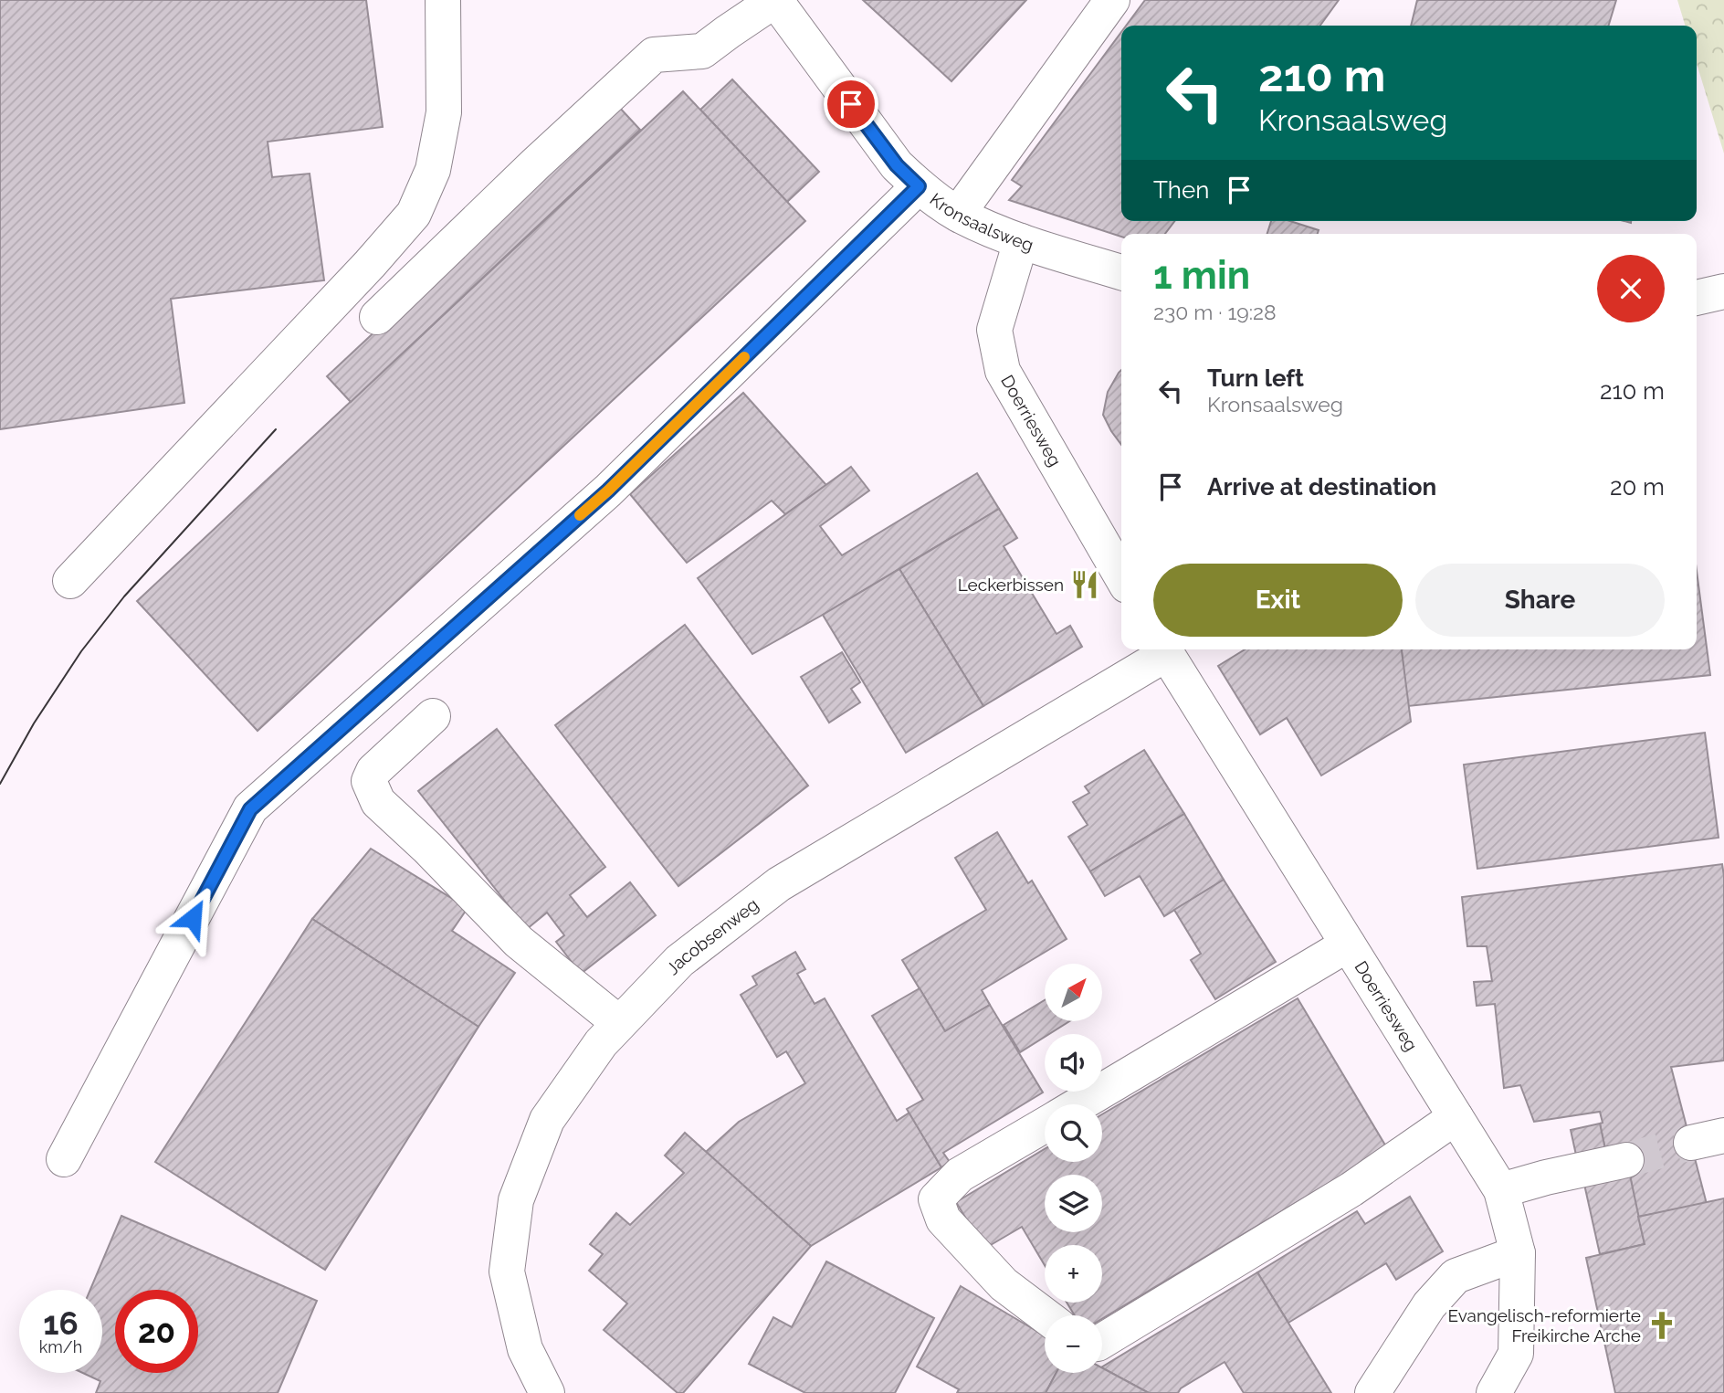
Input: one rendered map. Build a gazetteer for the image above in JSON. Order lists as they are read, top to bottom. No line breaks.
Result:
{"streets":{"street":["Kronsaalsweg","Doerriesweg","Jacobsenweg"]},"crossings":[["Kronsaalsweg","Doerriesweg"],["Doerriesweg","Jacobsenweg"]],"places":{"restaurant":["Leckerbissen"],"church":["Evangelisch-reformierte Freikirche Arche"]},"north":"top right","page":{"turn":["210 m","Kronsaalsweg"],"then":"Then","heading":["1 min","230 m · 19:28"],"list":[{"name":"Turn left","note":"Kronsaalsweg","value":"210 m"},{"name":"Arrive at destination","value":"20 m"}],"buttons":["Exit","Share"],"map_buttons":["+","−"],"speed":"16 km/h","limit":"20"}}
